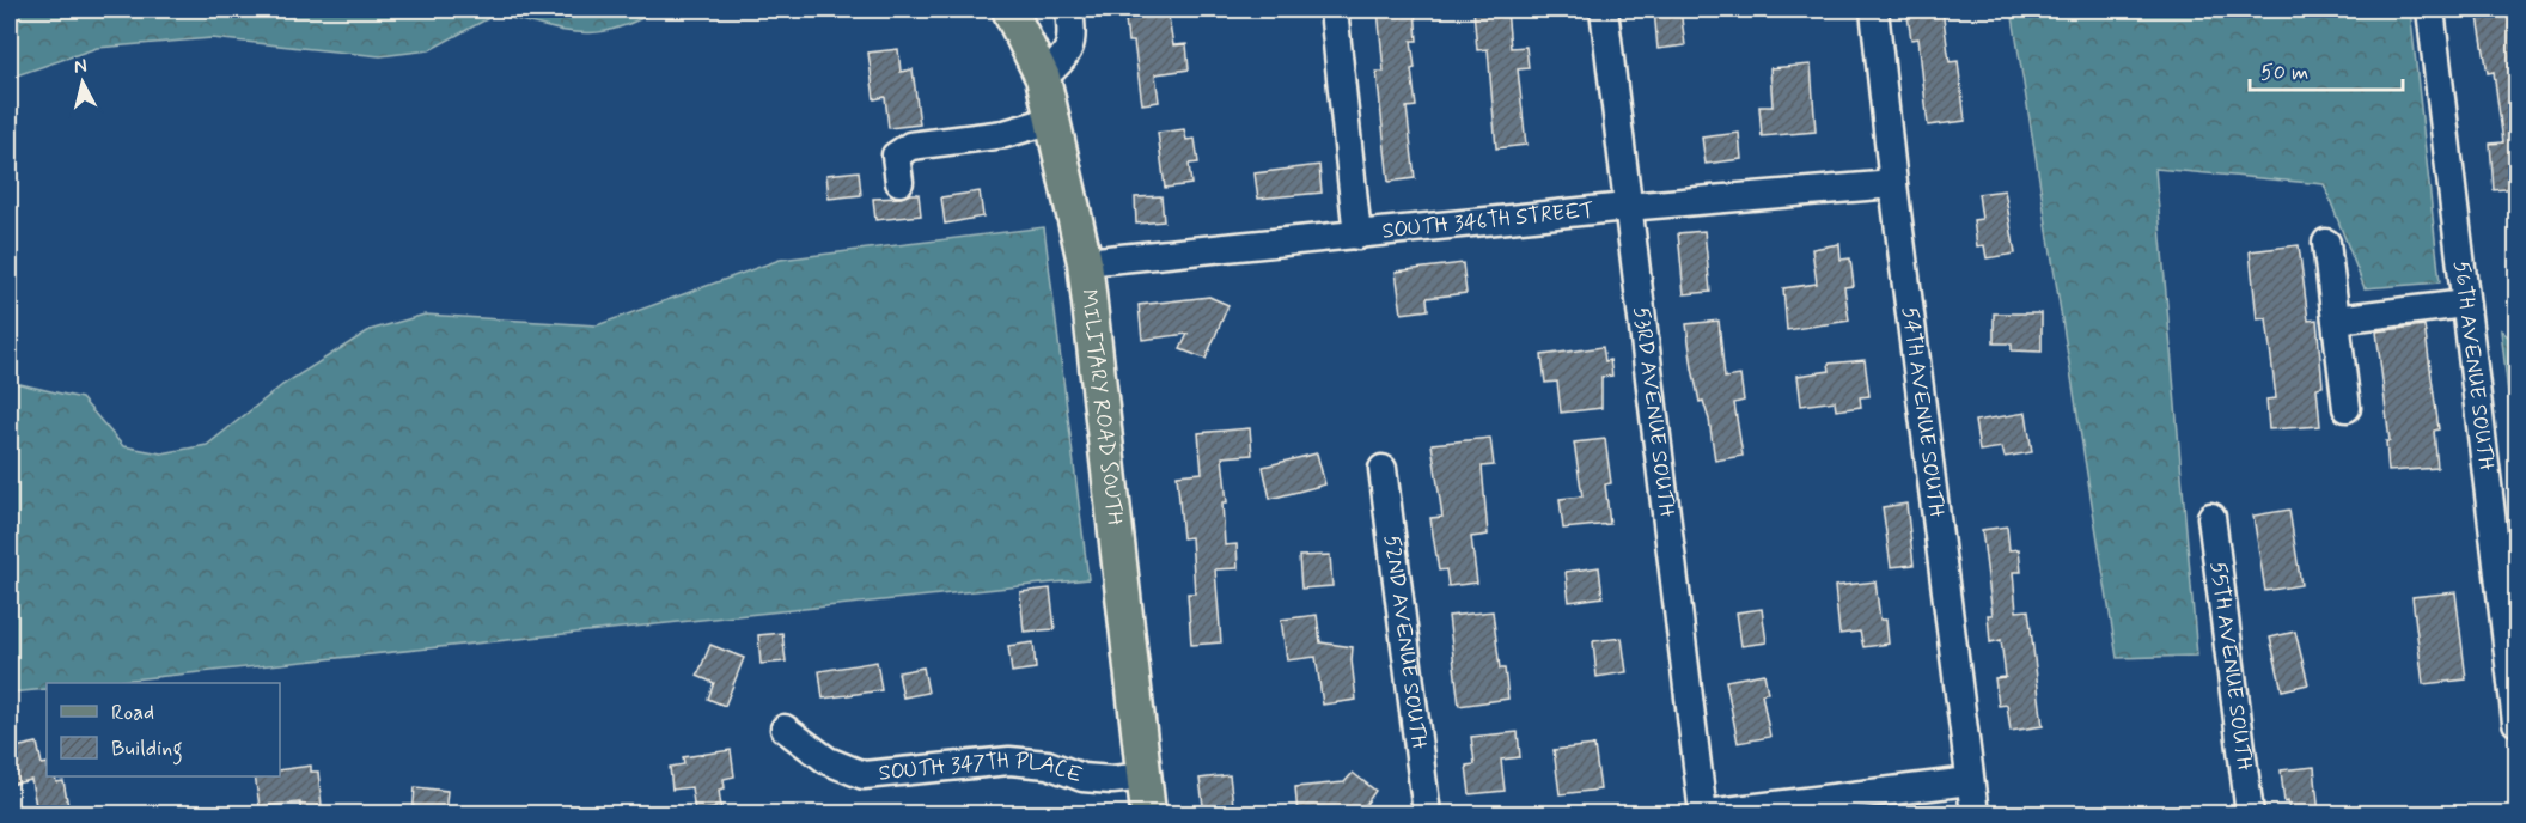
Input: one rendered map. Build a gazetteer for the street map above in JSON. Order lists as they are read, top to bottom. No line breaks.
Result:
{"streets":{"main road":["MILITARY ROAD SOUTH"],"street":["SOUTH 346TH STREET","56TH AVENUE SOUTH","53RD AVENUE SOUTH","54TH AVENUE SOUTH","52ND AVENUE SOUTH","55TH AVENUE SOUTH","SOUTH 347TH PLACE"]},"crossings":[["SOUTH 346TH STREET","MILITARY ROAD SOUTH"],["SOUTH 346TH STREET","53RD AVENUE SOUTH"],["SOUTH 346TH STREET","54TH AVENUE SOUTH"],["MILITARY ROAD SOUTH","SOUTH 347TH PLACE"]],"legend":["Road","Building"],"scale_bar":"50 m","north":"top"}
